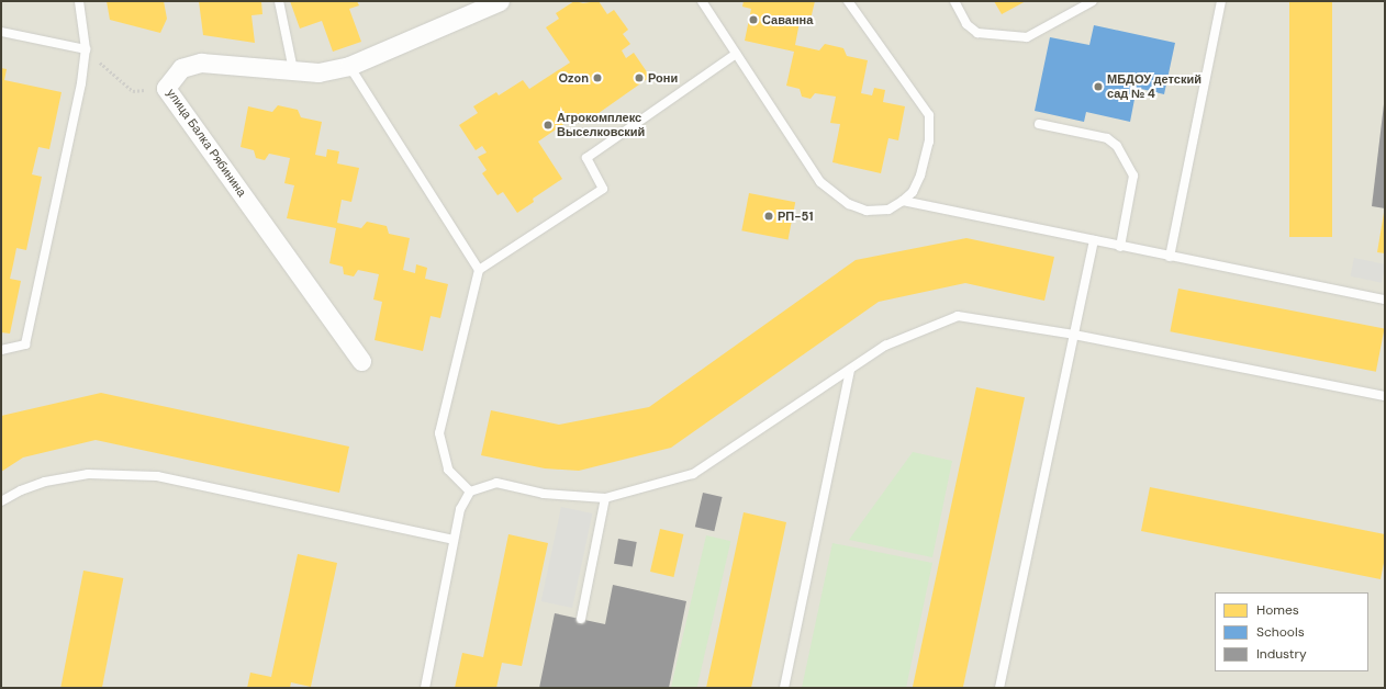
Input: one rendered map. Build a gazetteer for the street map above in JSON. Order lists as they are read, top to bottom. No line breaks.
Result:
{"streets":{"street":["улица Балка Рябинина"]},"places":["Саванна","Ozon","Рони","МБДОУ детский сад № 4","Агрокомплекс Выселковский","РП-51"],"legend":["Homes","Schools","Industry"]}
